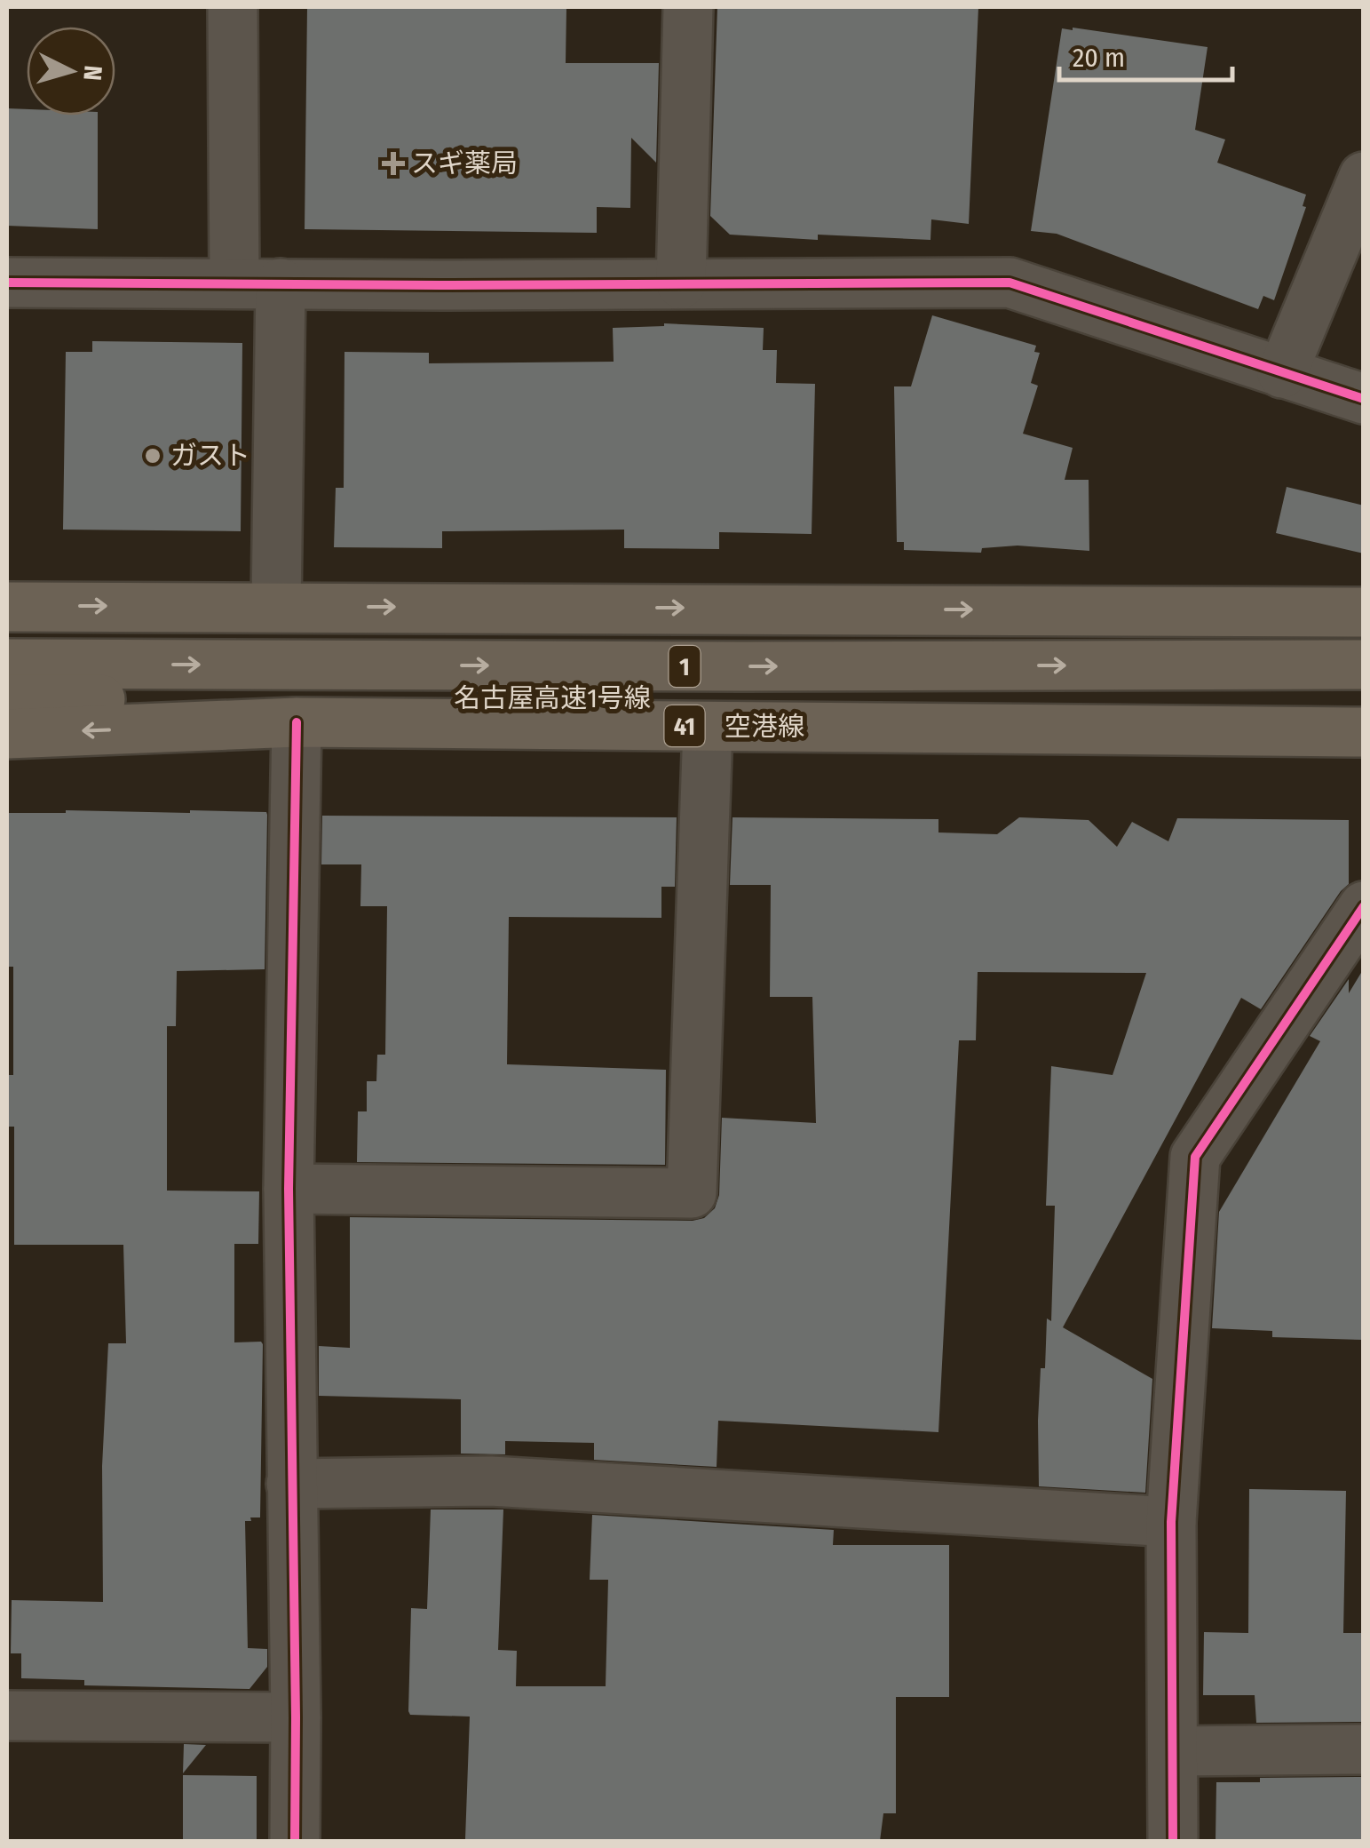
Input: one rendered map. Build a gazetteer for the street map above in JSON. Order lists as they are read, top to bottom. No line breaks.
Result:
{"streets":{"highway":["1","名古屋高速1号線","41","空港線"]},"places":{"health":["スギ薬局"],"other":["ガスト"]},"scale_bar":"20 m","north":"right"}
